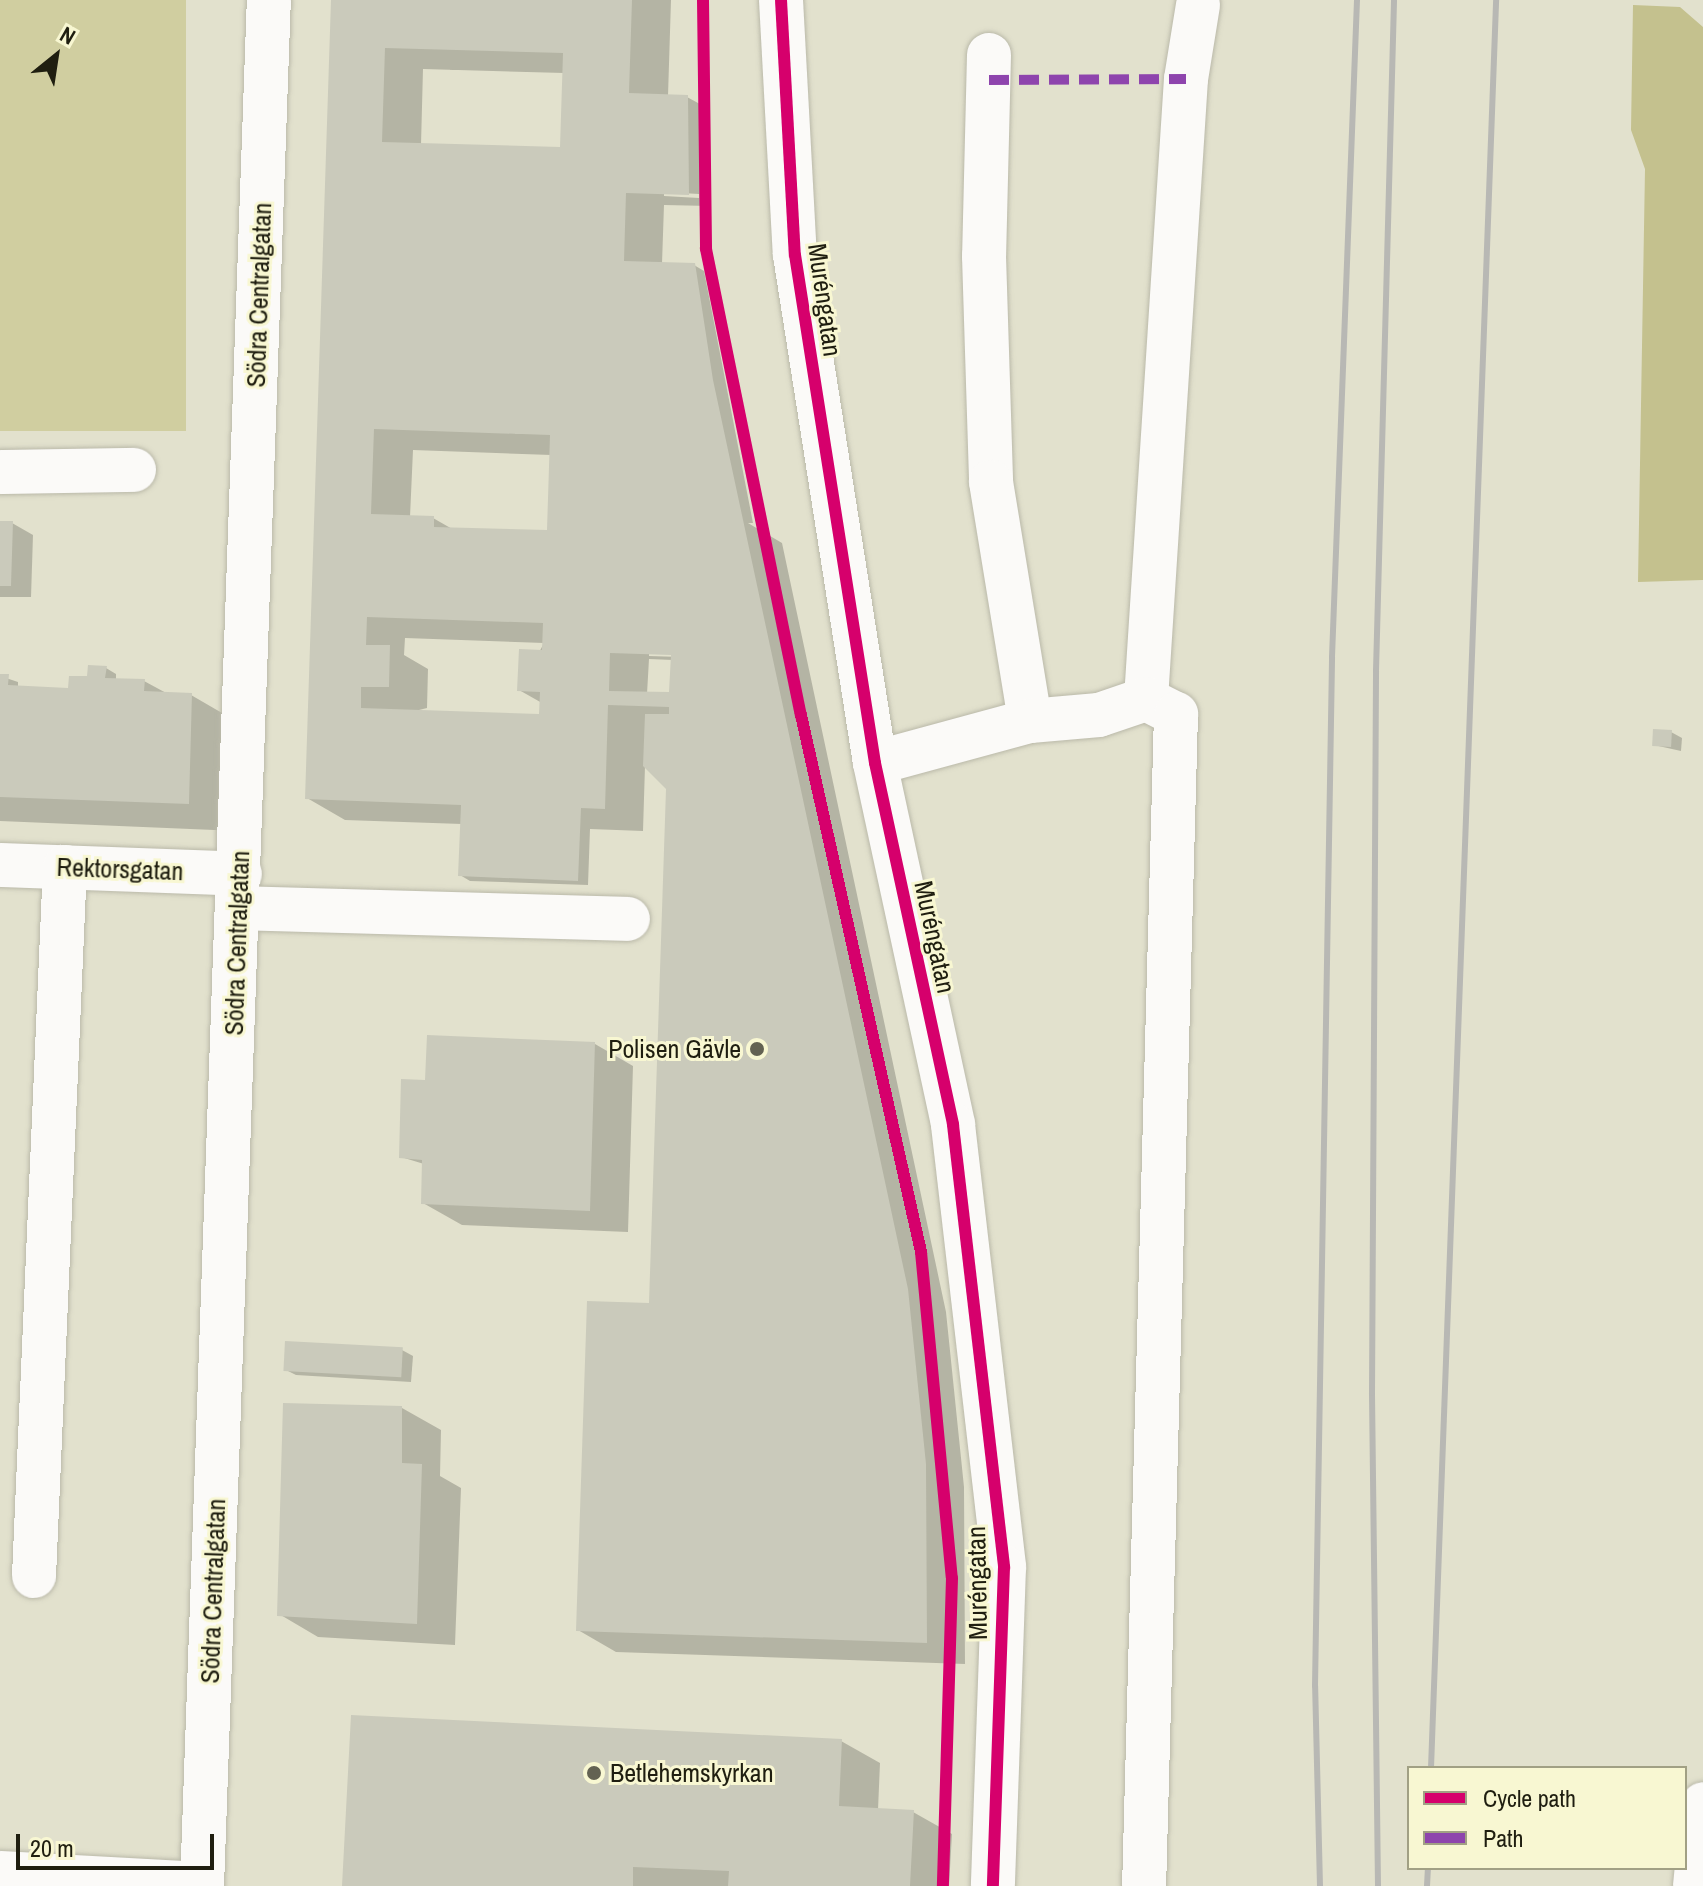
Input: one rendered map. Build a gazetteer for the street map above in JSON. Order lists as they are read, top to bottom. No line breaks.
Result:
{"streets":{"street":["Södra Centralgatan","Muréngatan","Rektorsgatan"]},"crossings":[["Södra Centralgatan","Rektorsgatan"]],"places":["Polisen Gävle","Betlehemskyrkan"],"legend":["Cycle path","Path"],"scale_bar":"20 m","north":"top right"}
